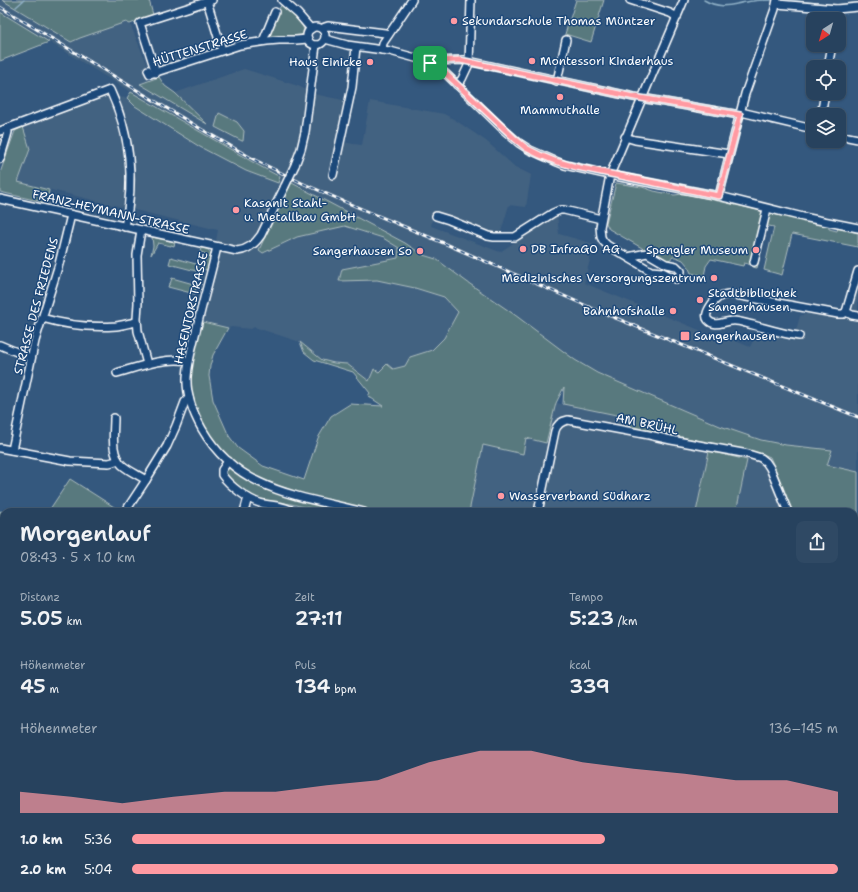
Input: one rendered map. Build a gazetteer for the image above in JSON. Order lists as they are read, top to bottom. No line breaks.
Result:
{"streets":{"street":["HÜTTENSTRASSE","FRANZ-HEYMANN-STRASSE","STRASSE DES FRIEDENS","HASENTORSTRASSE","AM BRÜHL"]},"crossings":[["HÜTTENSTRASSE","HASENTORSTRASSE"],["FRANZ-HEYMANN-STRASSE","STRASSE DES FRIEDENS"],["FRANZ-HEYMANN-STRASSE","HASENTORSTRASSE"]],"places":{"other":["Sekundarschule Thomas Müntzer","Montessori Kinderhaus","Haus Einicke","Mammuthalle","Kasanit Stahl- u. Metallbau GmbH","DB InfraGO AG","Spengler Museum","Sangerhausen So","Medizinisches Versorgungszentrum","Stadtbibliothek Sangerhausen","Bahnhofshalle","Wasserverband Südharz"],"transit":["Sangerhausen"]},"north":"bottom left","page":{"heading":["Morgenlauf","08:43 · 5 × 1.0 km"],"stats":[["Distanz","5.05 km"],["Zeit","27:11"],["Tempo","5:23 /km"],["Höhenmeter","45 m"],["Puls","134 bpm"],["kcal","339"]],"chart":["Höhenmeter","136–145 m"],"list":[{"name":"1.0 km","note":"5:36"},{"name":"2.0 km","note":"5:04"}]}}
